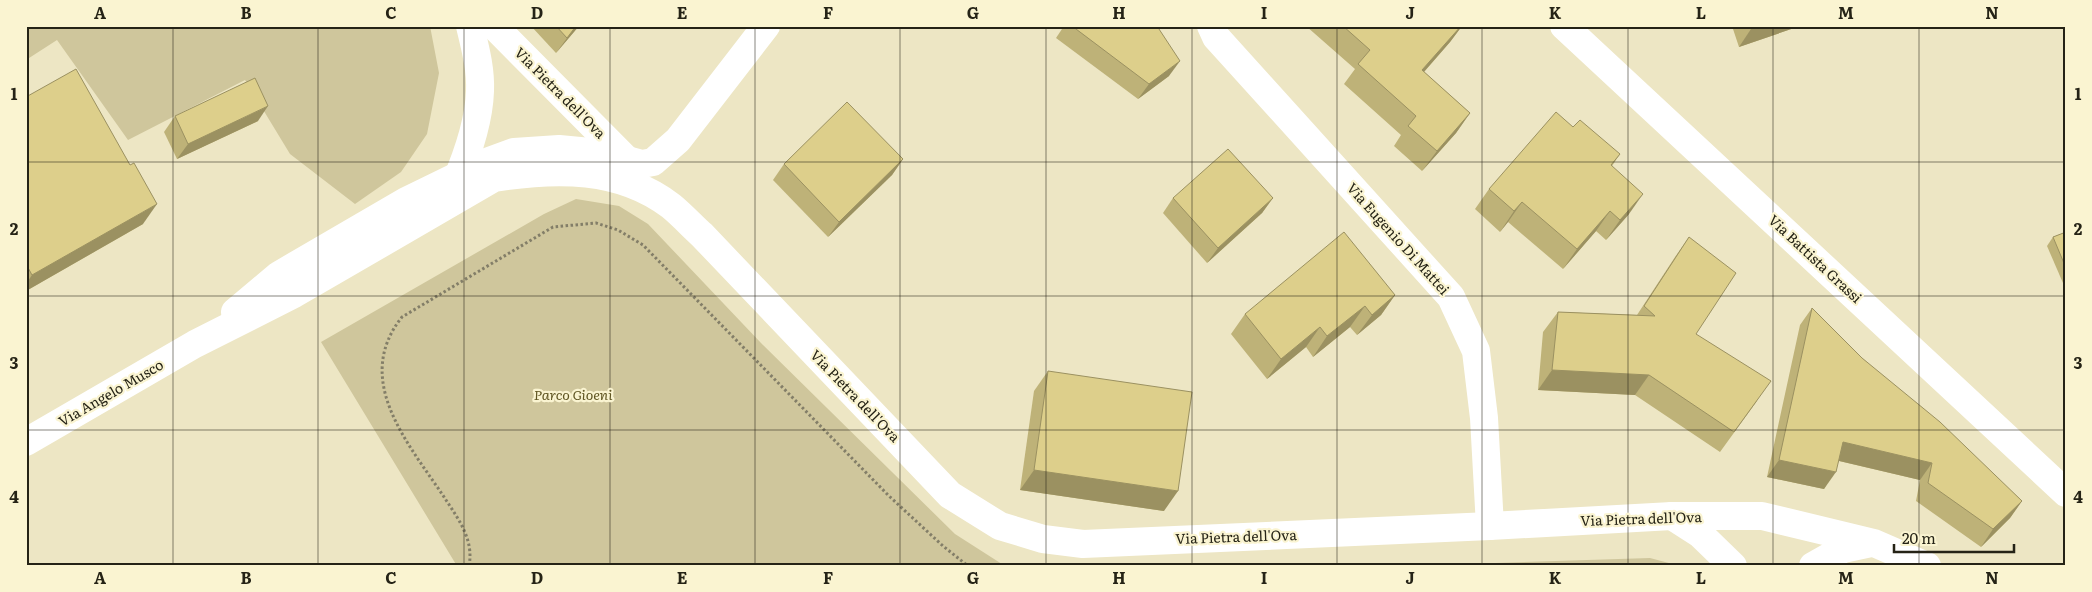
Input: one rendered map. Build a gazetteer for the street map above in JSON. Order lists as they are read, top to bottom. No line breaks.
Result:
{"streets":{"main road":["Via Pietra dell'Ova","Via Eugenio Di Mattei","Via Battista Grassi","Via Angelo Musco"]},"crossings":[["Via Pietra dell'Ova","Via Eugenio Di Mattei"]],"parks":["Parco Gioeni"],"scale_bar":"20 m","grid":{"columns":["A","B","C","D","E","F","G","H","I","J","K","L","M","N"],"rows":["1","2","3","4"]}}
